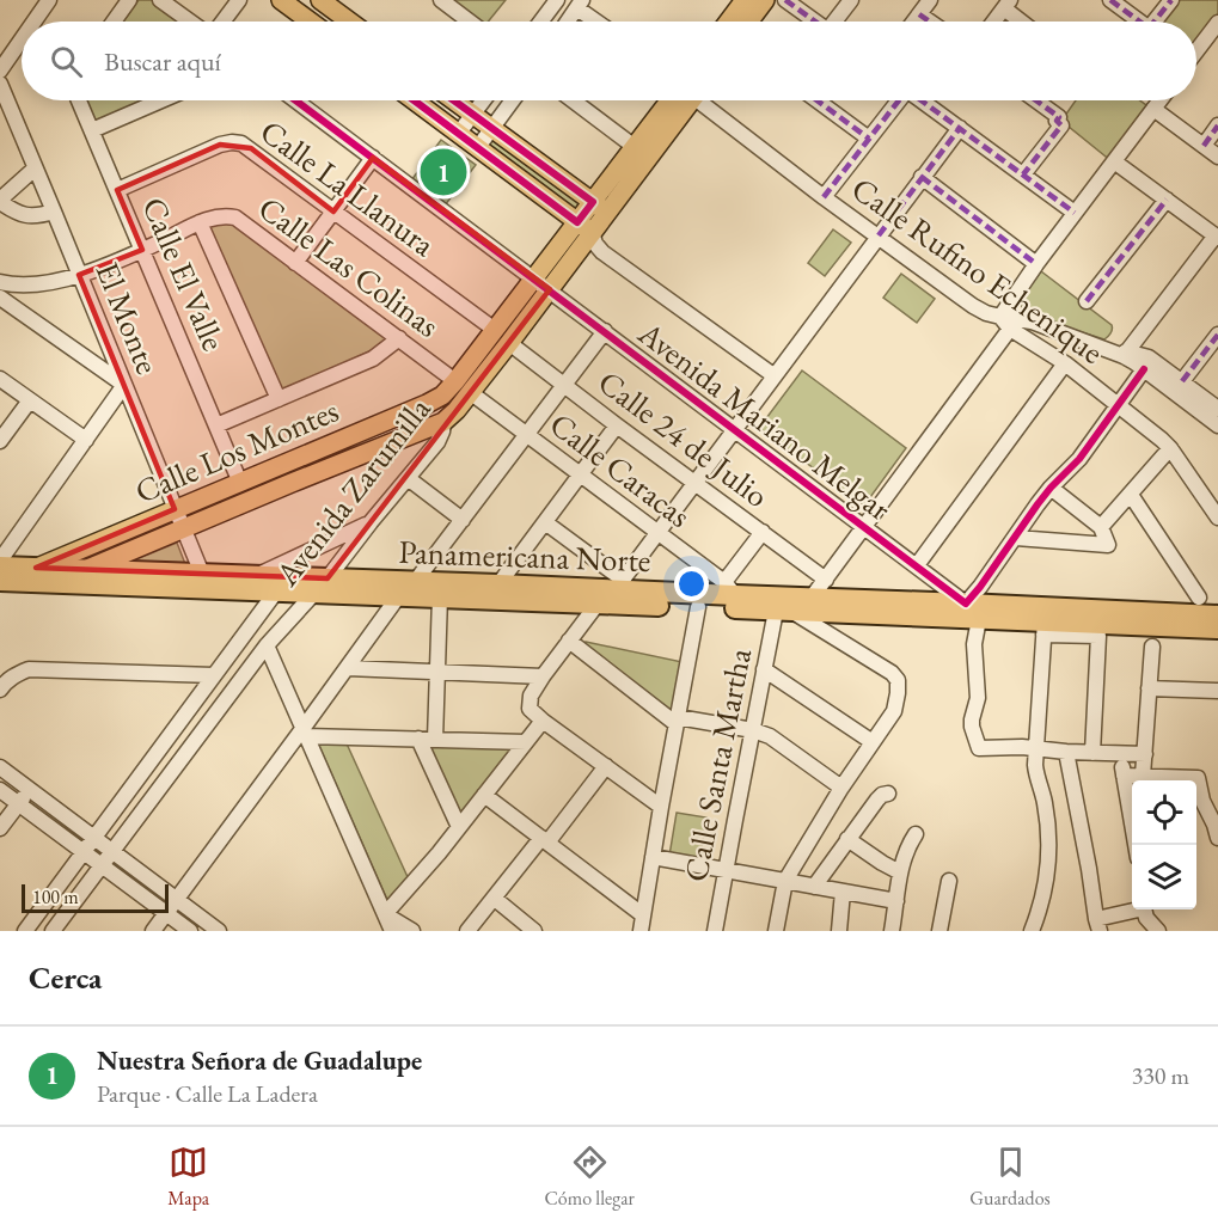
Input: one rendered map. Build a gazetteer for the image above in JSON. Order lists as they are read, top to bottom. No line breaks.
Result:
{"streets":{"highway":["Panamericana Norte"],"main road":["Calle Los Montes","Avenida Zarumilla"],"street":["Calle La Llanura","Calle Las Colinas","Calle Rufino Echenique","Calle El Valle","El Monte","Avenida Mariano Melgar","Calle 24 de Julio","Calle Caracas","Calle Santa Martha"]},"crossings":[["Calle La Llanura","Calle El Valle"],["Calle La Llanura","Avenida Zarumilla"],["Calle Las Colinas","Calle El Valle"],["Calle Las Colinas","El Monte"],["Calle Las Colinas","Calle Los Montes"],["Calle Las Colinas","Calle Caracas"],["Calle Las Colinas","Avenida Zarumilla"],["Calle El Valle","Calle Los Montes"],["El Monte","Calle Los Montes"],["El Monte","Panamericana Norte"],["Avenida Mariano Melgar","Avenida Zarumilla"],["Avenida Mariano Melgar","Panamericana Norte"],["Calle 24 de Julio","Avenida Zarumilla"],["Calle Los Montes","Calle Caracas"],["Calle Los Montes","Avenida Zarumilla"],["Calle Los Montes","Panamericana Norte"],["Calle Caracas","Avenida Zarumilla"],["Calle Caracas","Panamericana Norte"],["Avenida Zarumilla","Panamericana Norte"],["Panamericana Norte","Calle Santa Martha"]],"scale_bar":"100 m","page":{"search":"Buscar aquí","pins":"1","scale":"100 m","heading":"Cerca","list":[{"mark":"1","name":"Nuestra Señora de Guadalupe","note":"Parque · Calle La Ladera","value":"330 m"}],"nav":["Mapa","Cómo llegar","Guardados"]}}
